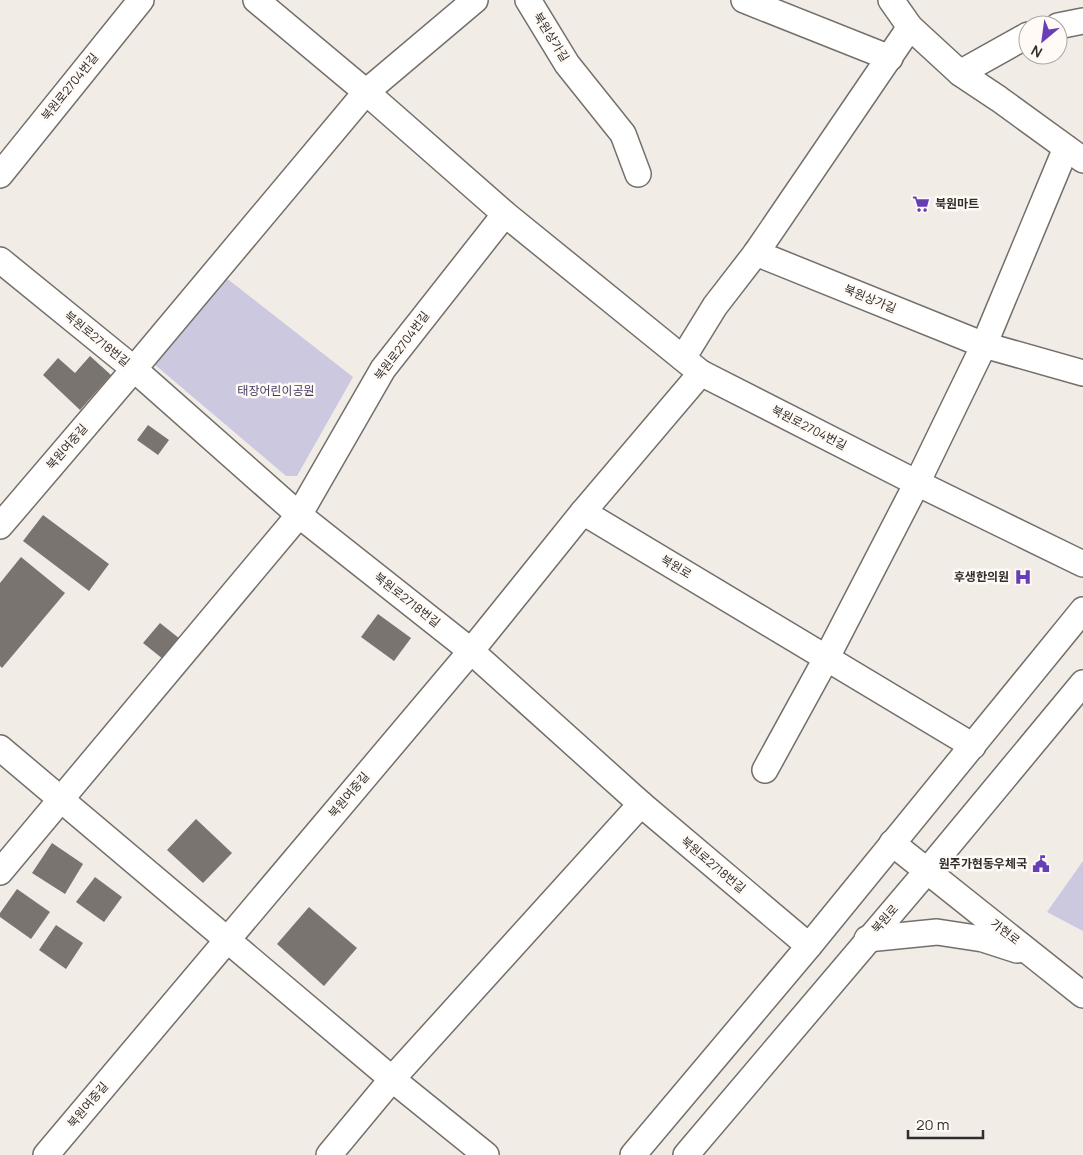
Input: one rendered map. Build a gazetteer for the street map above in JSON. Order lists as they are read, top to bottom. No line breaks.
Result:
{"streets":{"street":["북원상가길","북원로2704번길","북원로2718번길","북원여중길","북원로","가현로"]},"crossings":[["북원로2704번길","북원로2718번길"],["북원로2718번길","북원여중길"],["북원로","가현로"]],"parks":["태장어린이공원"],"places":{"supermarket":["북원마트"],"hospital":["후생한의원"],"public building":["원주가현동우체국"]},"scale_bar":"20 m","north":"bottom left"}
